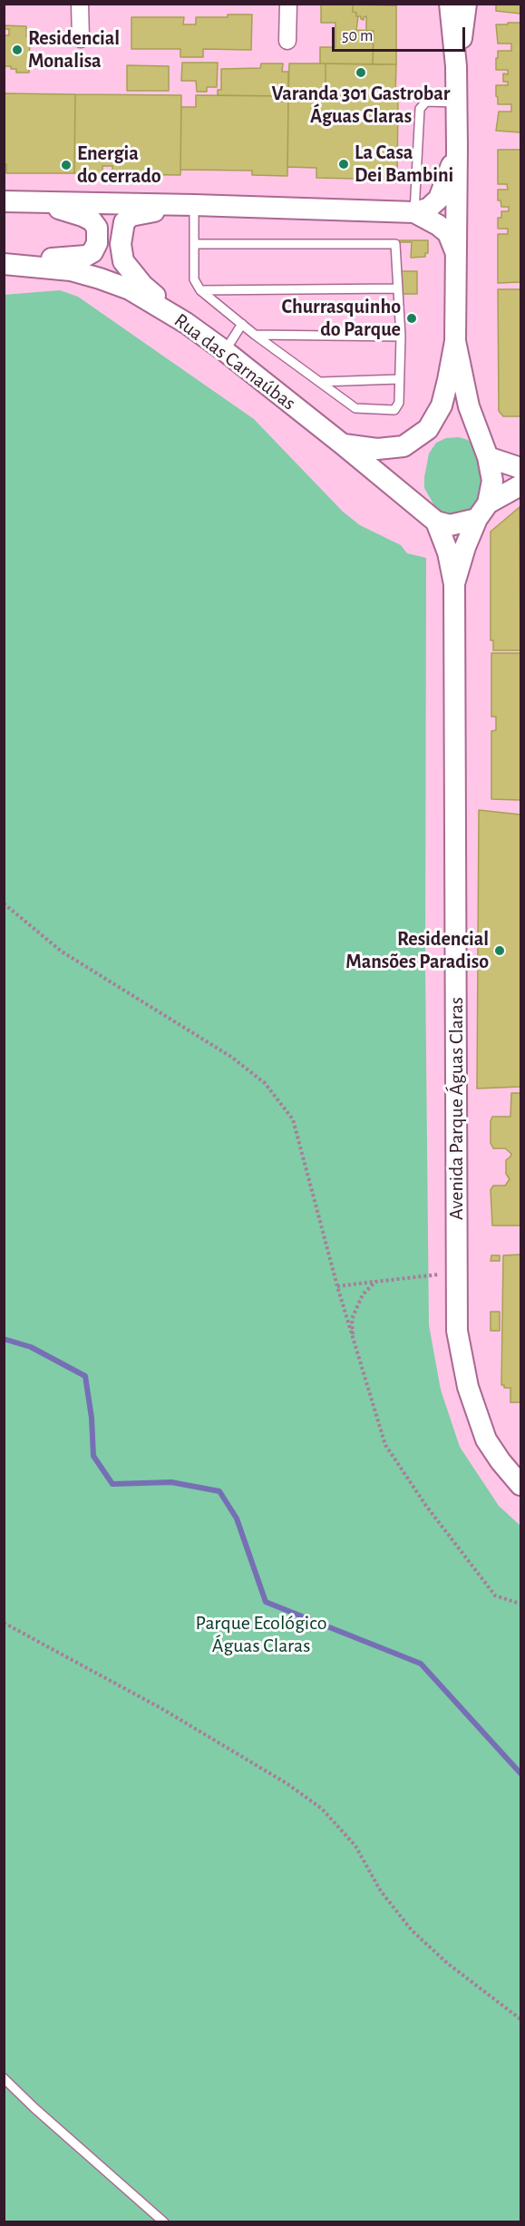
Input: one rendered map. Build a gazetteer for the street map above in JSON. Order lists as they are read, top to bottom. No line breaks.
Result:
{"streets":{"street":["Rua das Carnaúbas","Avenida Parque Águas Claras"]},"crossings":[["Rua das Carnaúbas","Avenida Parque Águas Claras"]],"parks":["Parque Ecológico Águas Claras"],"places":["Residencial Monalisa","Varanda 301 Gastrobar Águas Claras","La Casa Dei Bambini","Energia do cerrado","Churrasquinho do Parque","Residencial Mansões Paradiso"],"scale_bar":"50 m"}
